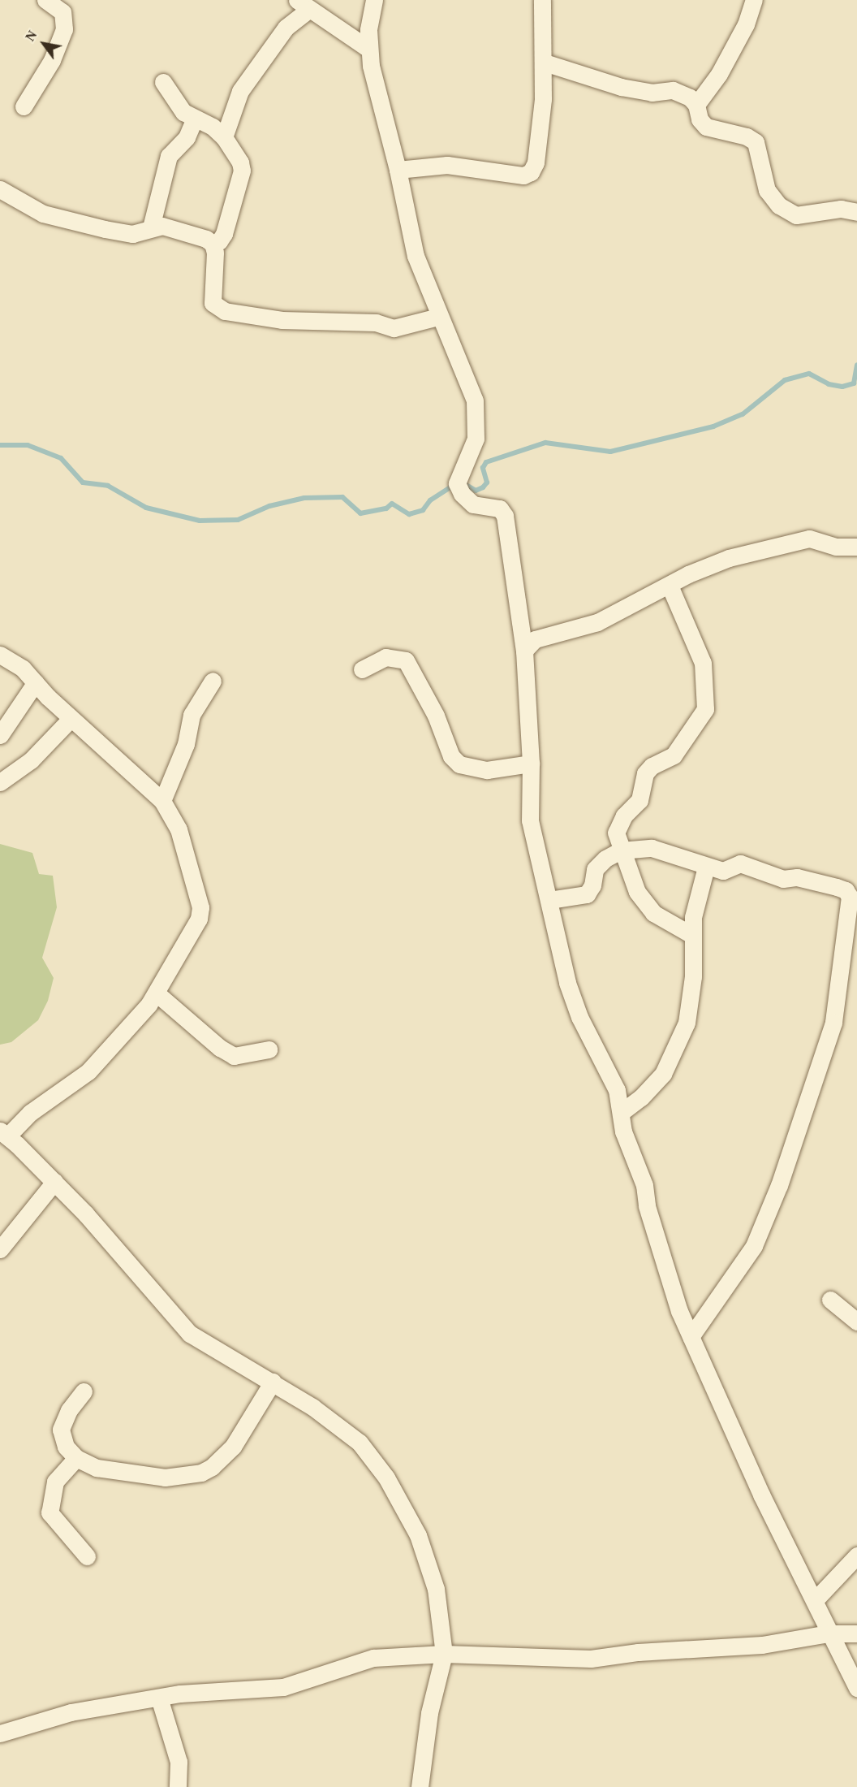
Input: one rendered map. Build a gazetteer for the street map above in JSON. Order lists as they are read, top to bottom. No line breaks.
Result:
{"north":"top left"}
